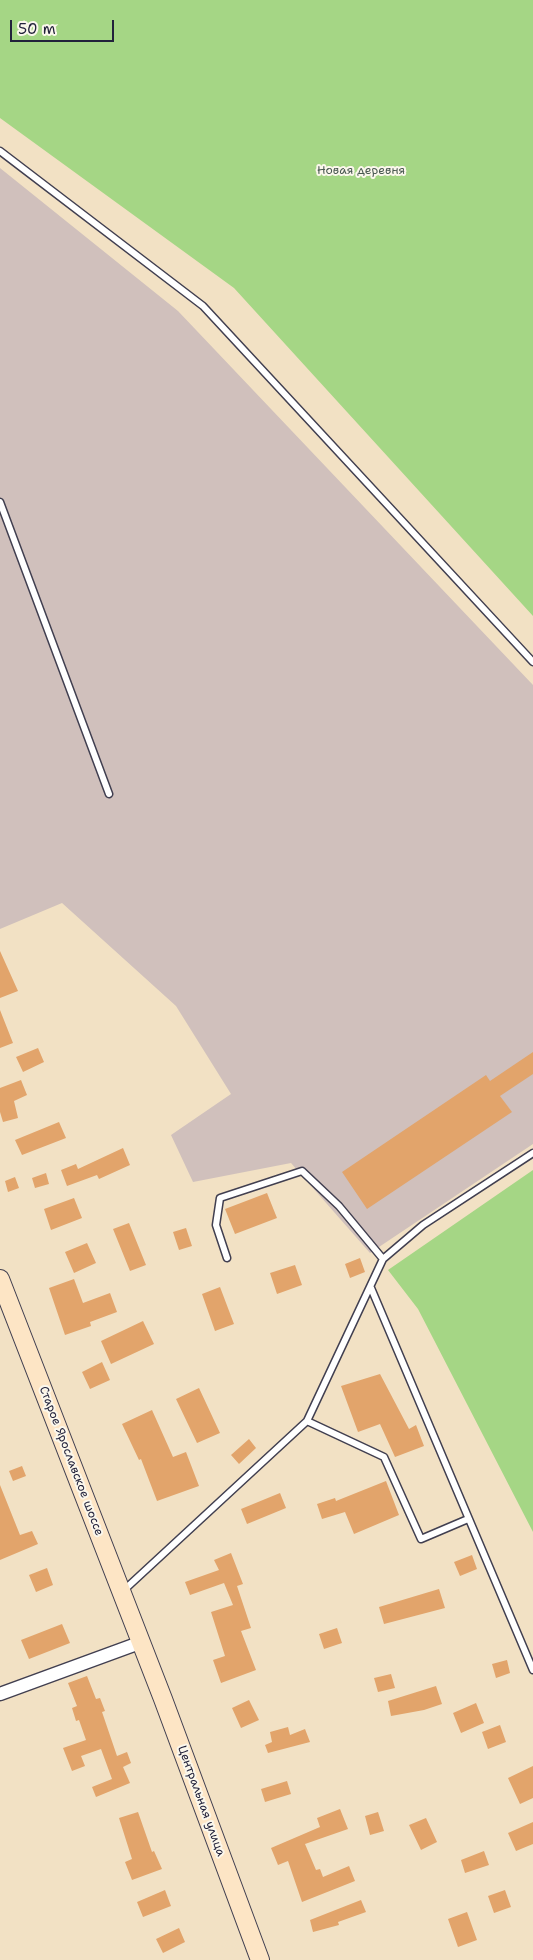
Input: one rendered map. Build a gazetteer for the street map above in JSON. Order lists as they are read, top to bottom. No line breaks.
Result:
{"streets":{"main road":["Старое Ярославское шоссе","Центральная улица"]},"crossings":[["Старое Ярославское шоссе","Центральная улица"]],"parks":["Новая деревня"],"scale_bar":"50 m"}
